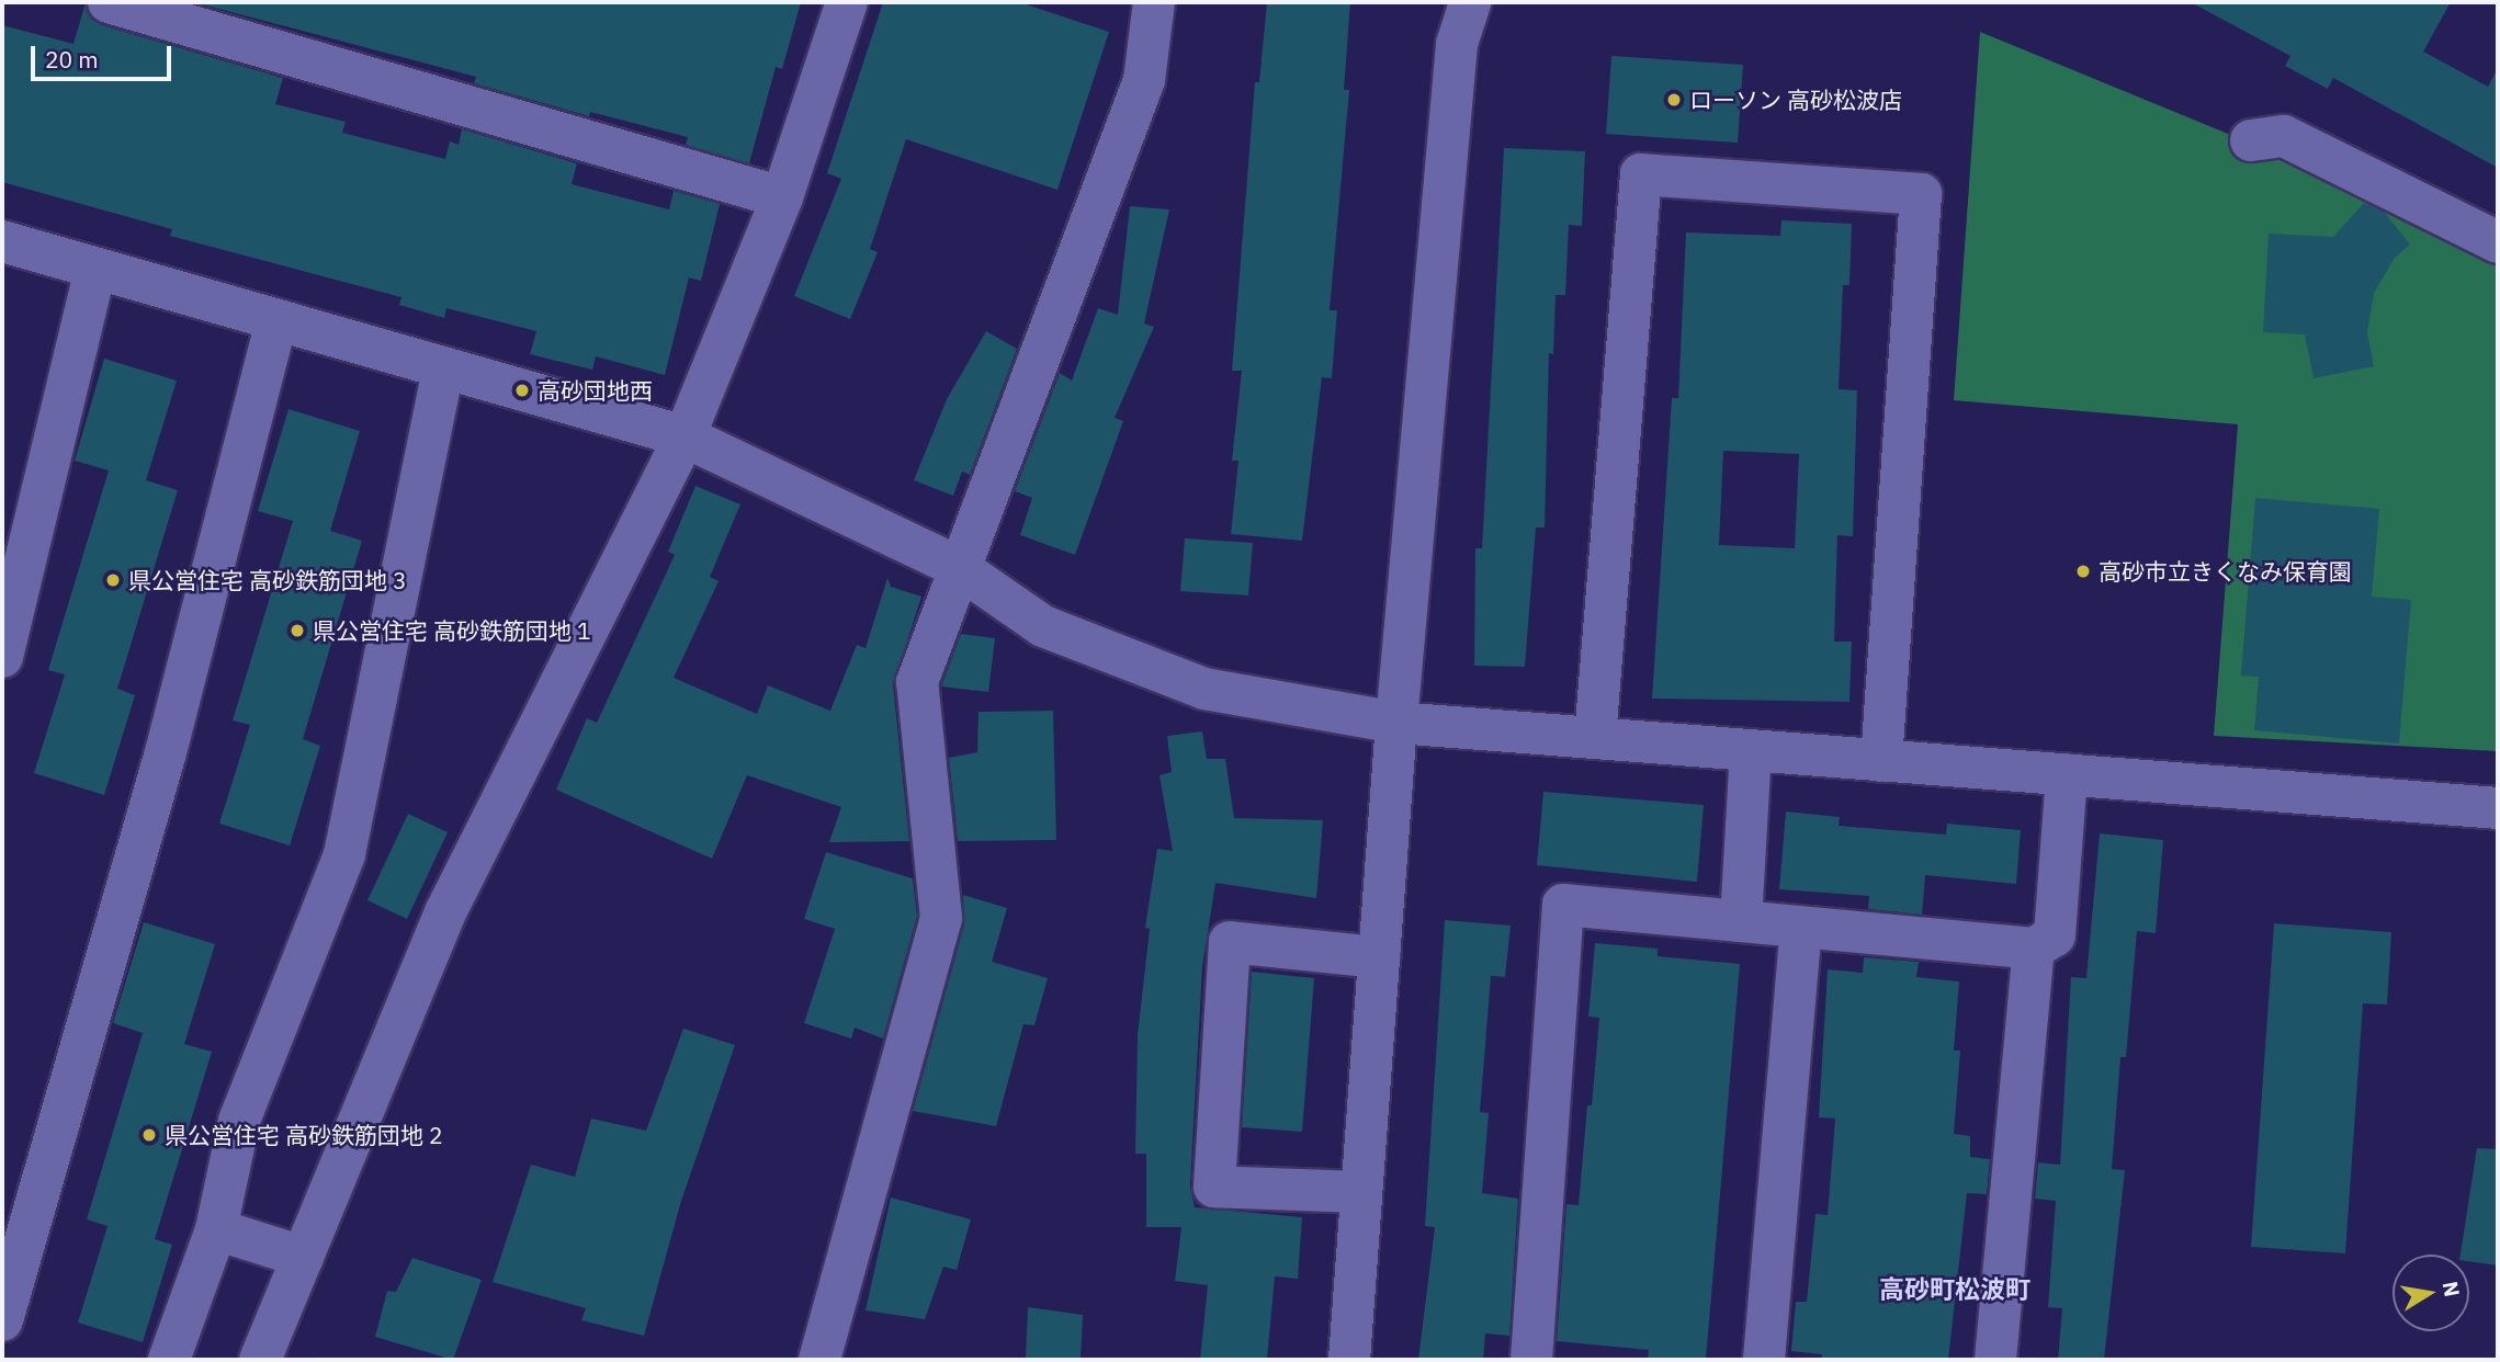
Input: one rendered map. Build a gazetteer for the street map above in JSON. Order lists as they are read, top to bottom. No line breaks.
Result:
{"districts":["高砂町松波町"],"places":["ローソン 高砂松波店","高砂団地西","高砂市立きくなみ保育園","県公営住宅 高砂鉄筋団地 3","県公営住宅 高砂鉄筋団地 1","県公営住宅 高砂鉄筋団地 2"],"scale_bar":"20 m","north":"right"}
